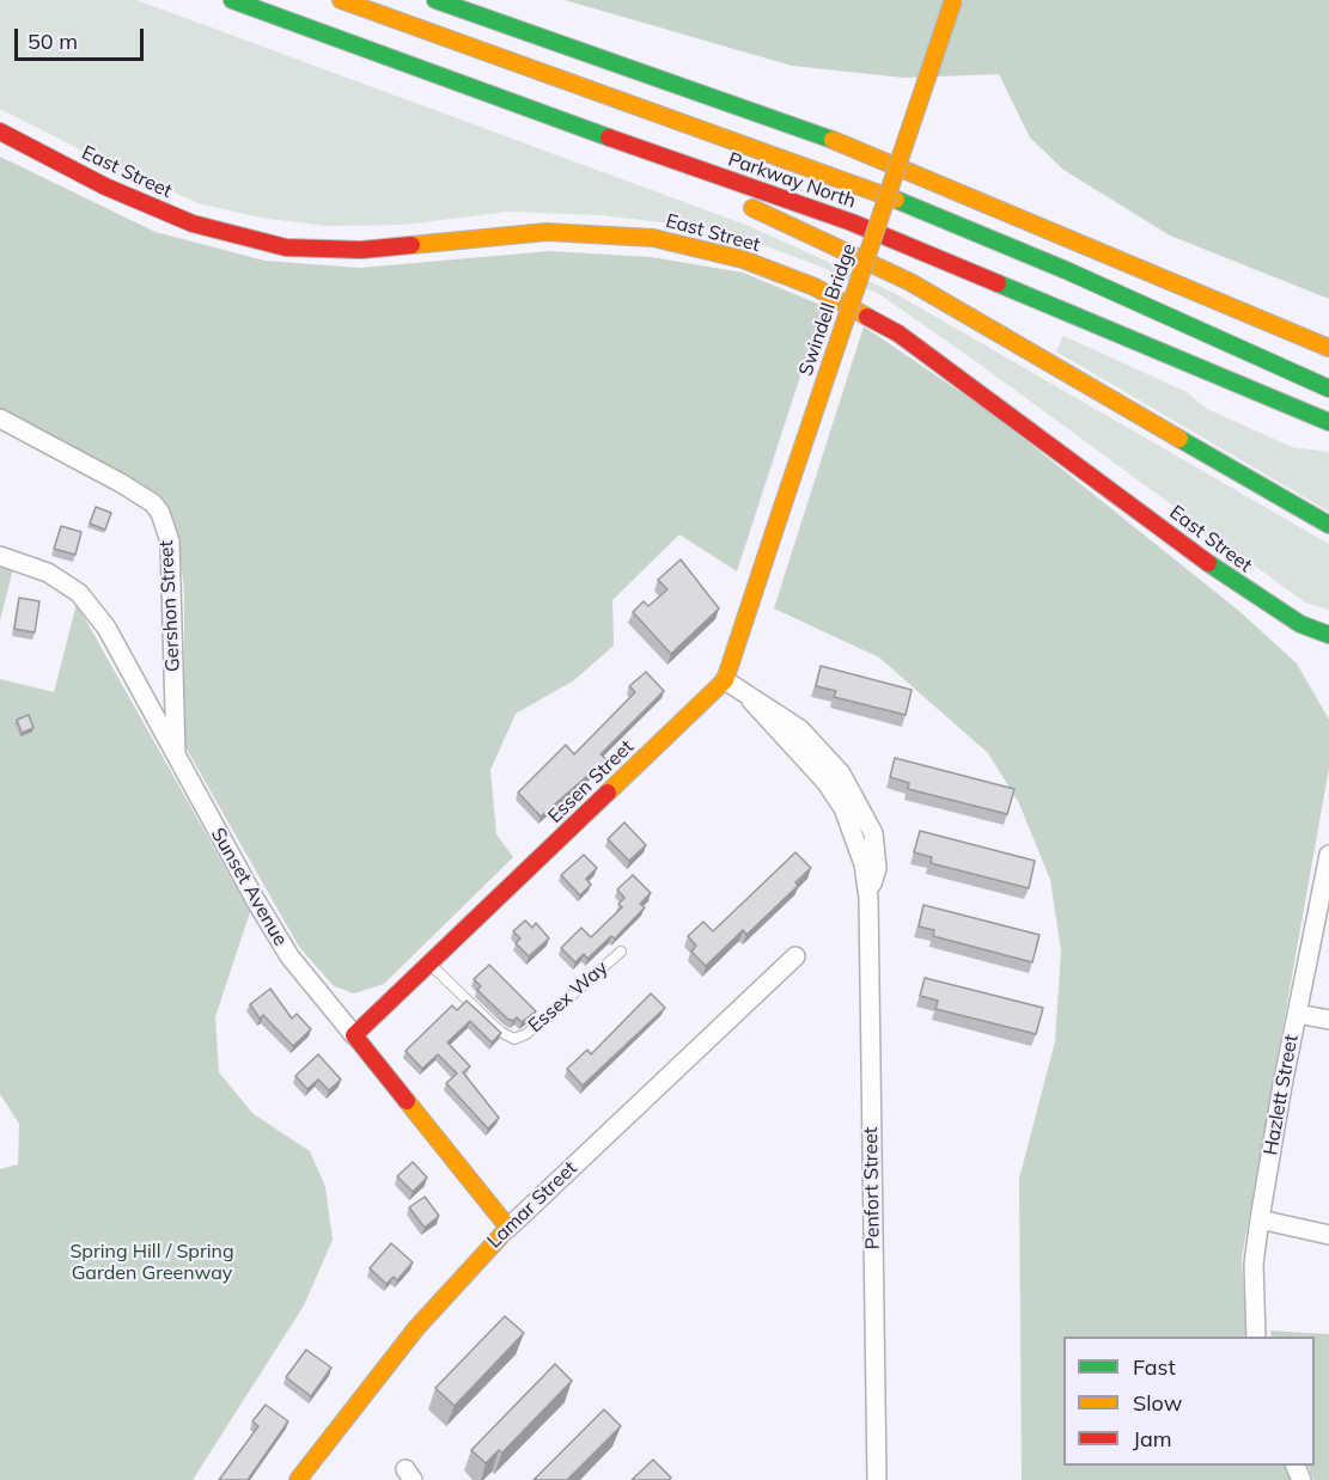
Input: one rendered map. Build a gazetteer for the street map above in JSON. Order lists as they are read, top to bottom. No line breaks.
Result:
{"streets":{"main road":["East Street","Parkway North","Swindell Bridge","Essen Street","Sunset Avenue","Lamar Street"],"street":["Gershon Street","Hazlett Street","Penfort Street"],"lane":["Essex Way"]},"crossings":[["Swindell Bridge","Essen Street"],["Gershon Street","Sunset Avenue"],["Essen Street","Sunset Avenue"],["Essen Street","Essex Way"],["Essen Street","Penfort Street"],["Sunset Avenue","Lamar Street"]],"parks":["Spring Hill / Spring Garden Greenway"],"legend":["Fast","Slow","Jam"],"scale_bar":"50 m"}
